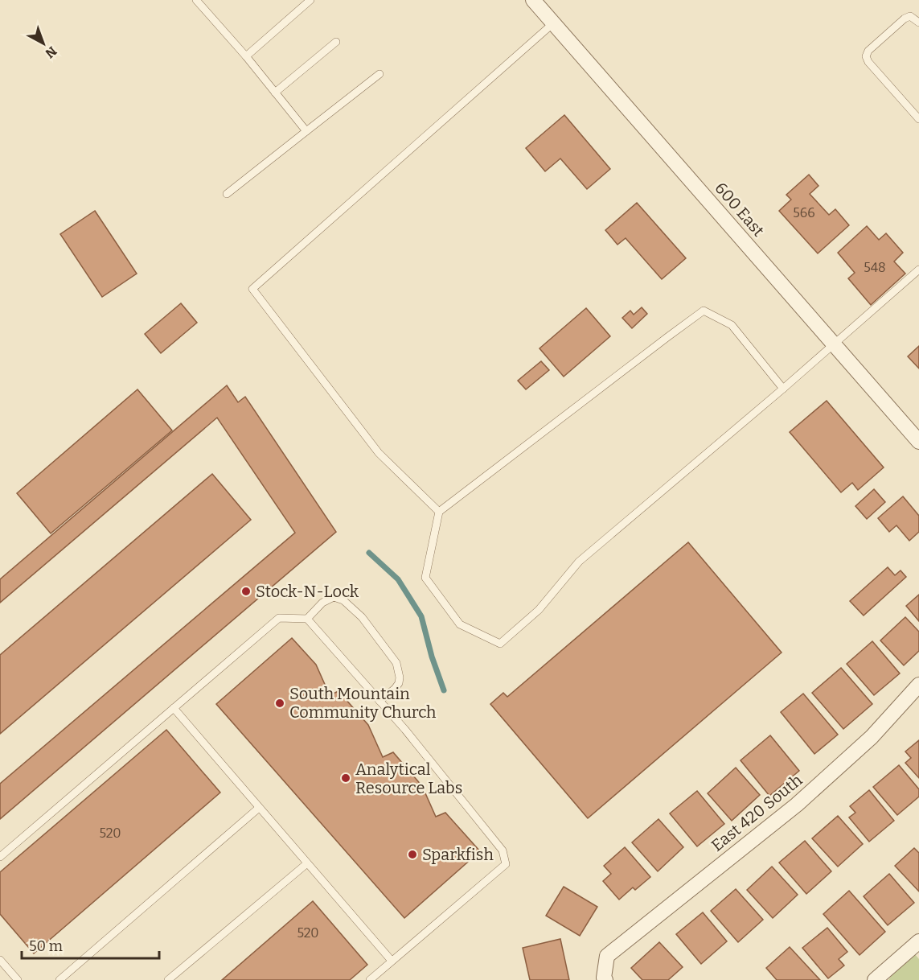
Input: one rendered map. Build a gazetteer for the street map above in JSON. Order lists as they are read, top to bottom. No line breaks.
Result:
{"streets":{"street":["600 East","East 420 South"]},"places":["Stock-N-Lock","South Mountain Community Church","Analytical Resource Labs","Sparkfish"],"house_numbers":["566","548","520","520"],"scale_bar":"50 m","north":"bottom right"}
